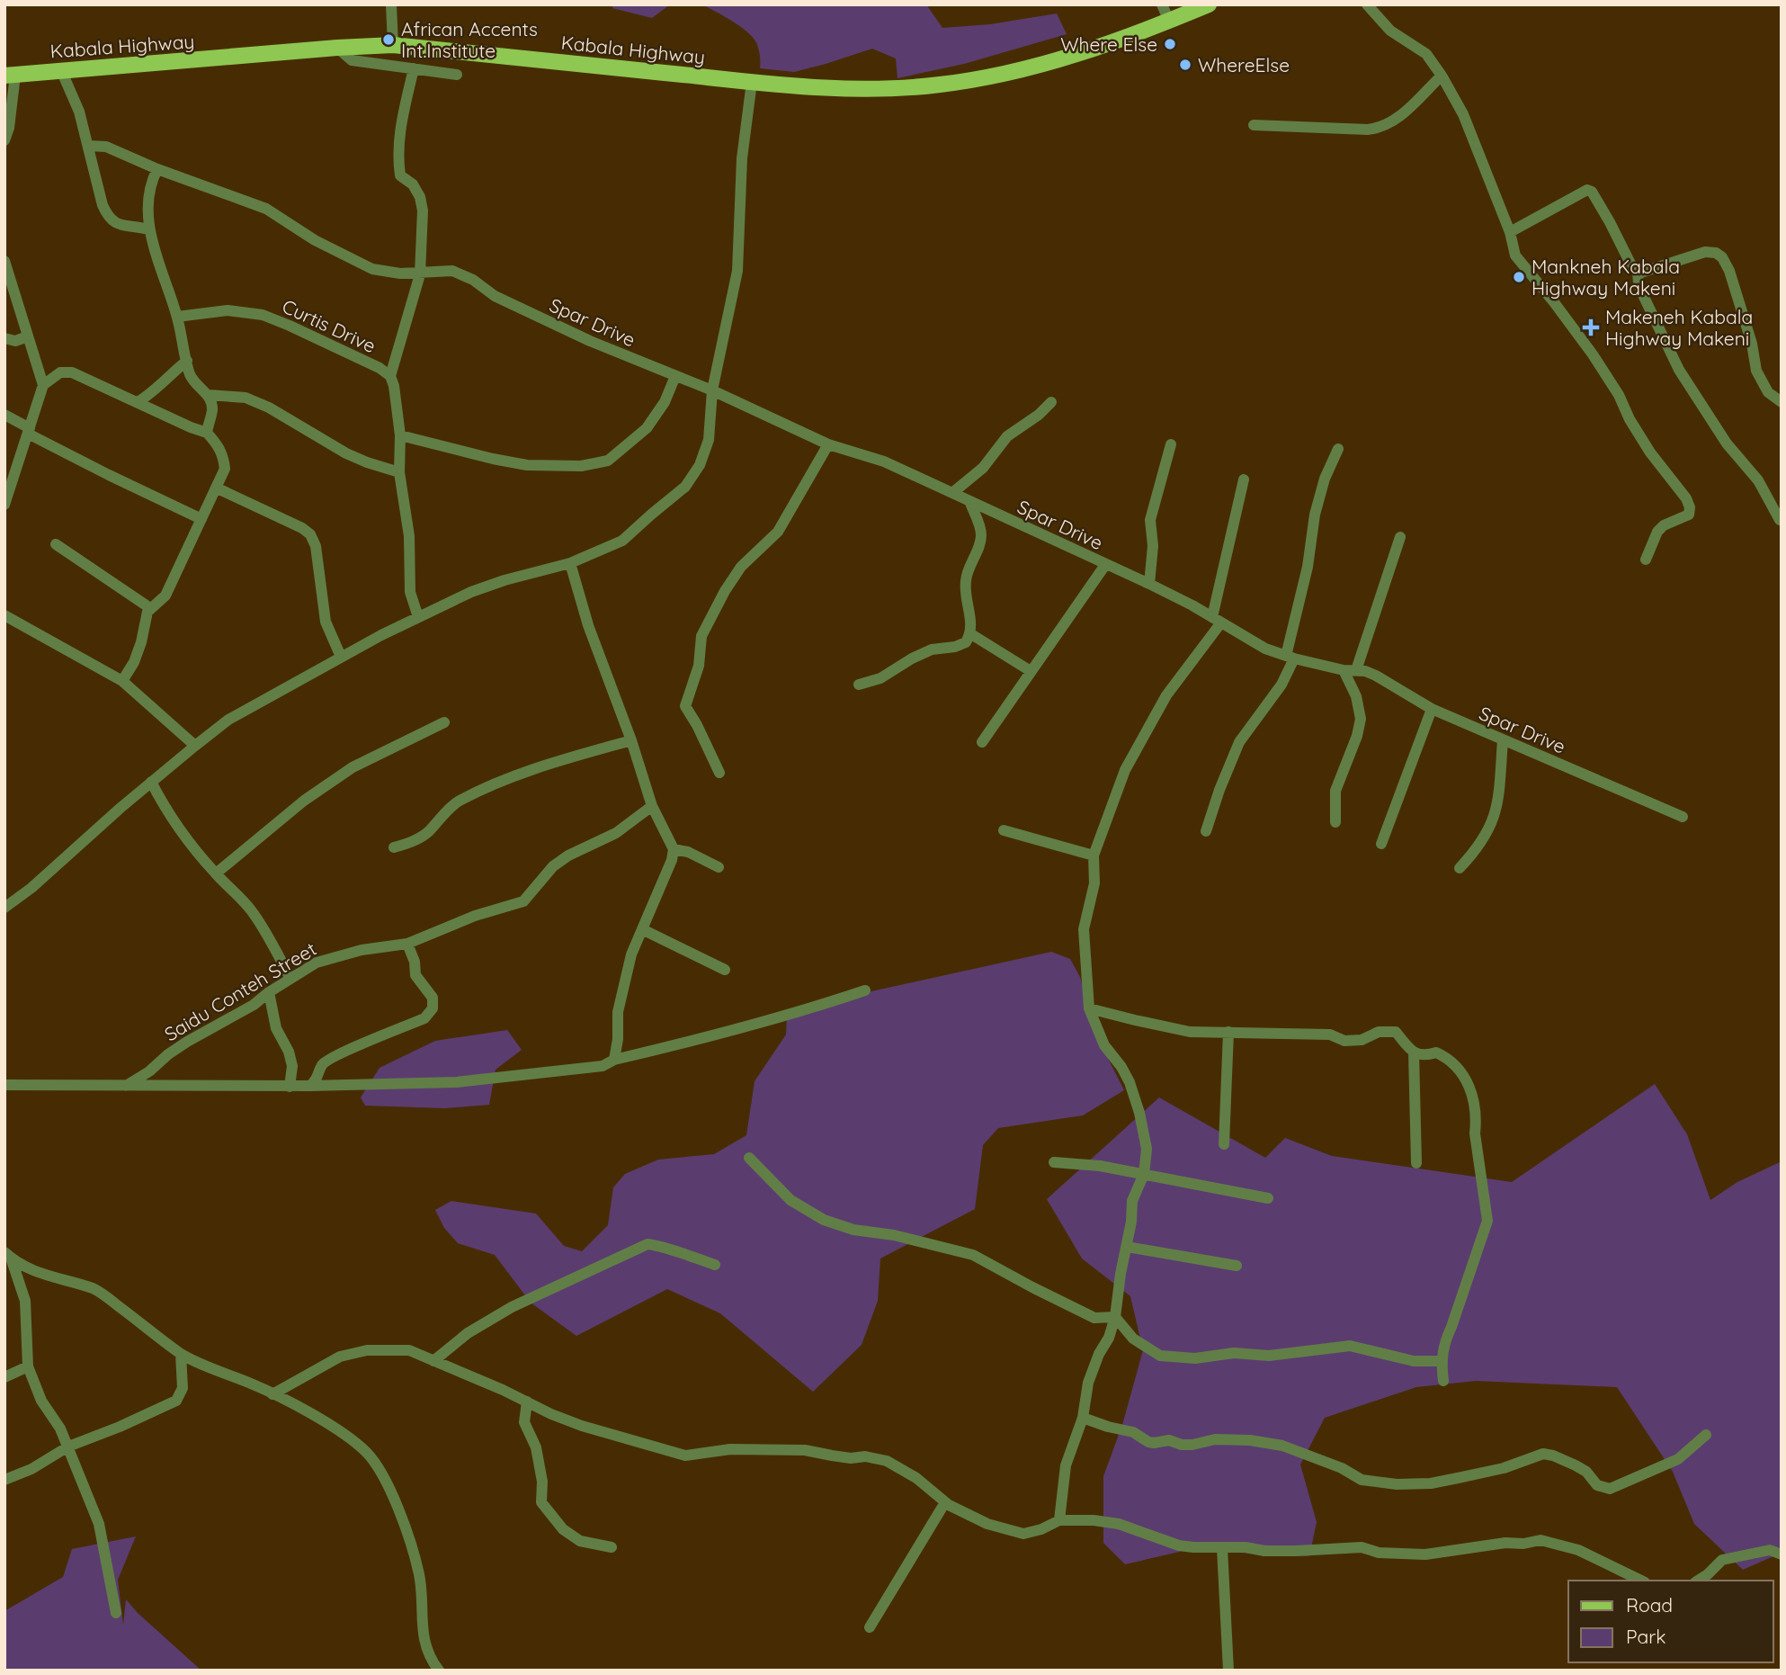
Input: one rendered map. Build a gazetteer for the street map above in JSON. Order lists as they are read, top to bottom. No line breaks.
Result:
{"streets":{"main road":["Kabala Highway"],"street":["Spar Drive","Curtis Drive","Saidu Conteh Street"]},"places":{"other":["African Accents Int.Institute","Where Else","WhereElse","Mankneh Kabala Highway Makeni"],"health":["Makeneh Kabala Highway Makeni"]},"legend":["Road","Park"]}
